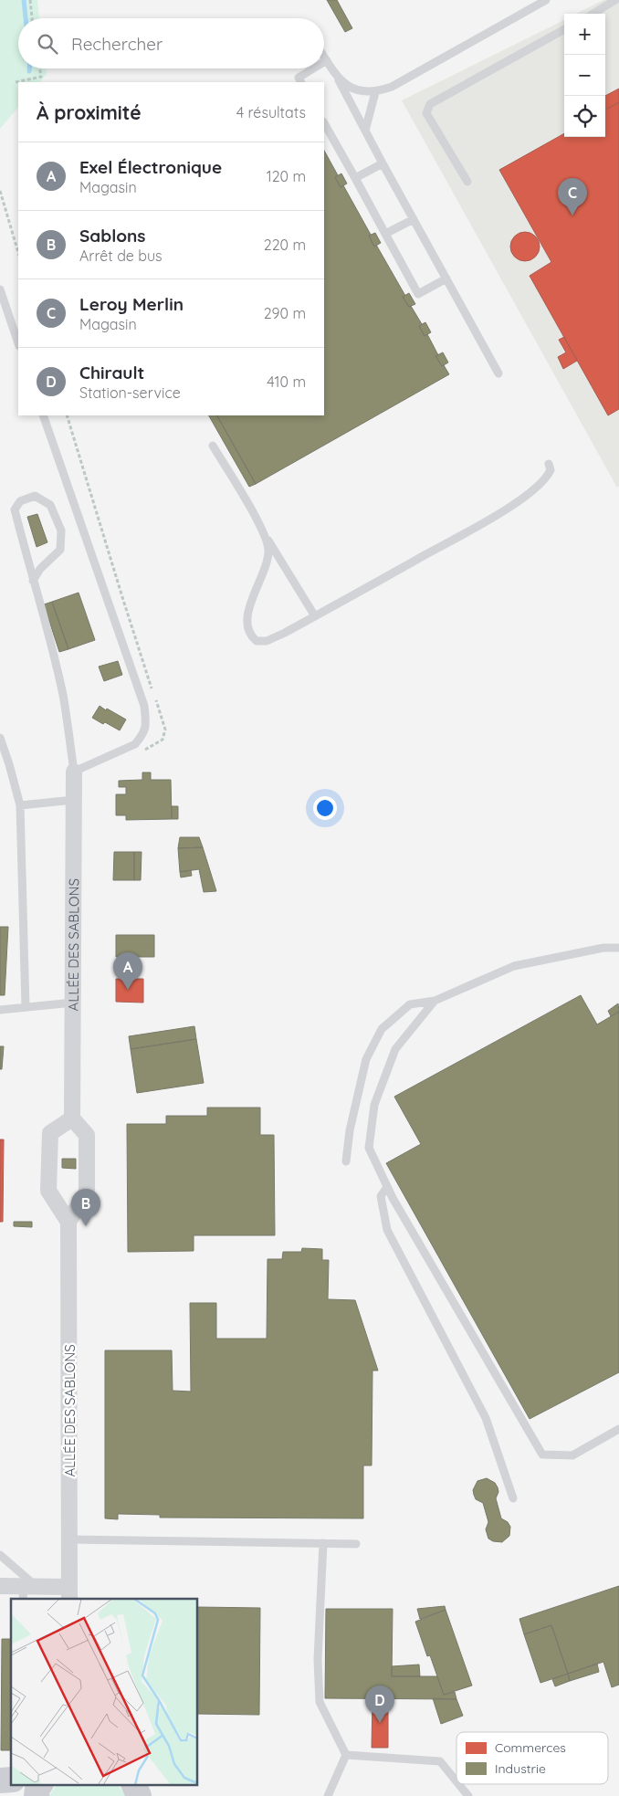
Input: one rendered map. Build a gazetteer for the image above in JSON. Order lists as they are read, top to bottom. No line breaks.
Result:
{"streets":{"street":["ALLÉE DES SABLONS"]},"legend":["Commerces","Industrie"],"page":{"map_buttons":["+","−"],"search":"Rechercher","heading":["À proximité","4 résultats"],"list":[{"mark":"A","name":"Exel Électronique","note":"Magasin","value":"120 m"},{"mark":"B","name":"Sablons","note":"Arrêt de bus","value":"220 m"},{"mark":"C","name":"Leroy Merlin","note":"Magasin","value":"290 m"},{"mark":"D","name":"Chirault","note":"Station-service","value":"410 m"}],"pins":["C","A","B","D"]}}
